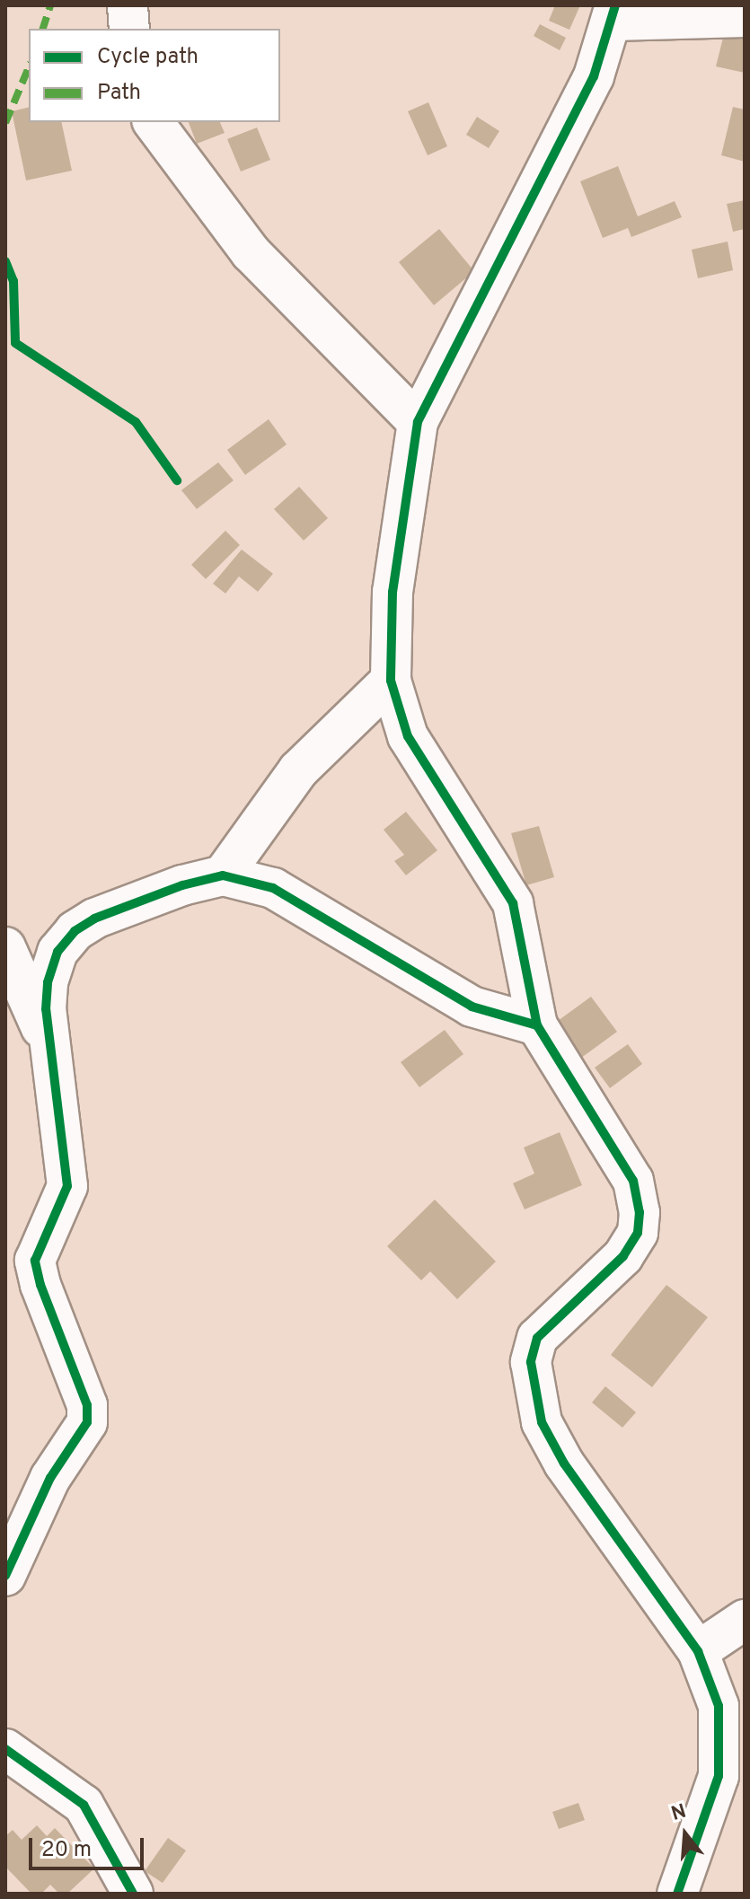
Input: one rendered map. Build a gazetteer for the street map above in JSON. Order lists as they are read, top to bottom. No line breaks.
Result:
{"legend":["Cycle path","Path"],"scale_bar":"20 m","north":"top"}
